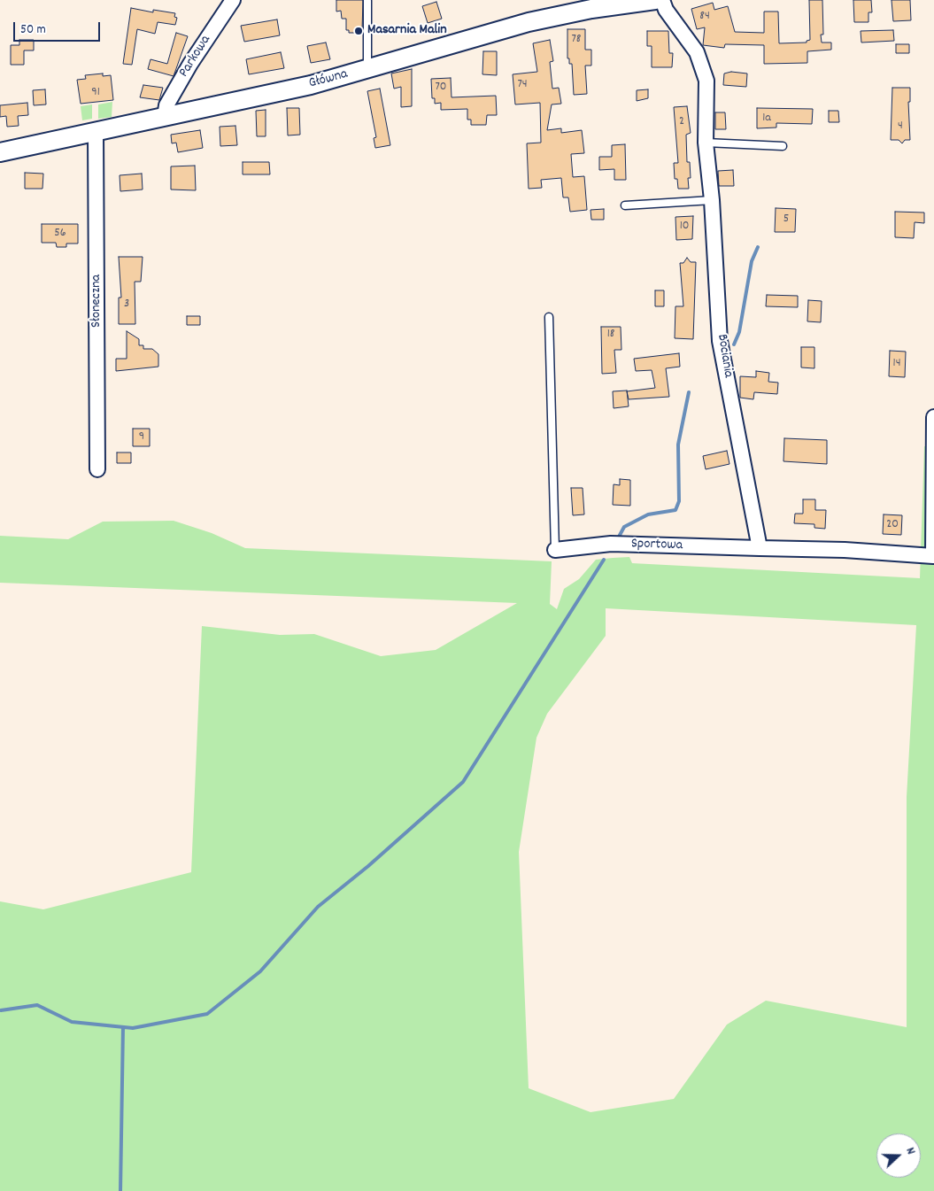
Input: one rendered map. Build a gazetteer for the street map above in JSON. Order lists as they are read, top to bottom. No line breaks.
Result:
{"streets":{"street":["Parkowa","Główna","Słoneczna","Bociania","Sportowa"]},"crossings":[["Parkowa","Główna"],["Główna","Słoneczna"],["Bociania","Sportowa"]],"places":["Masarnia Malin"],"house_numbers":["84","78","74","70","91","1a","2","4","5","10","56","3","18","14","9","20"],"scale_bar":"50 m","north":"right"}
